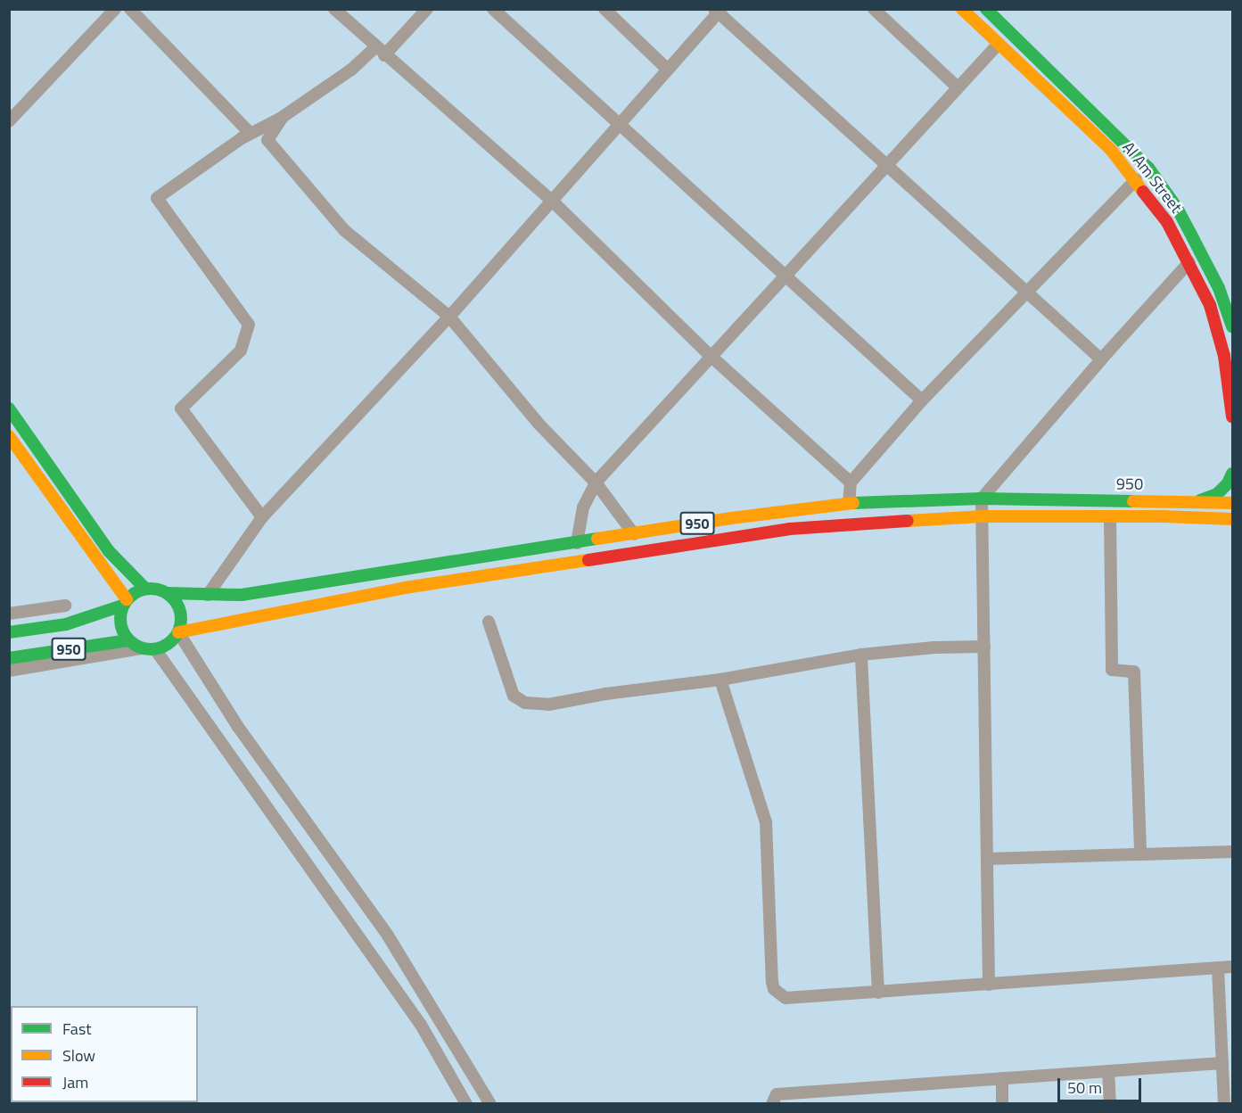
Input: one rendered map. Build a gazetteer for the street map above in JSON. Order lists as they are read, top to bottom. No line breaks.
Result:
{"streets":{"main road":["Al Am Street","950"]},"legend":["Fast","Slow","Jam"],"scale_bar":"50 m"}
